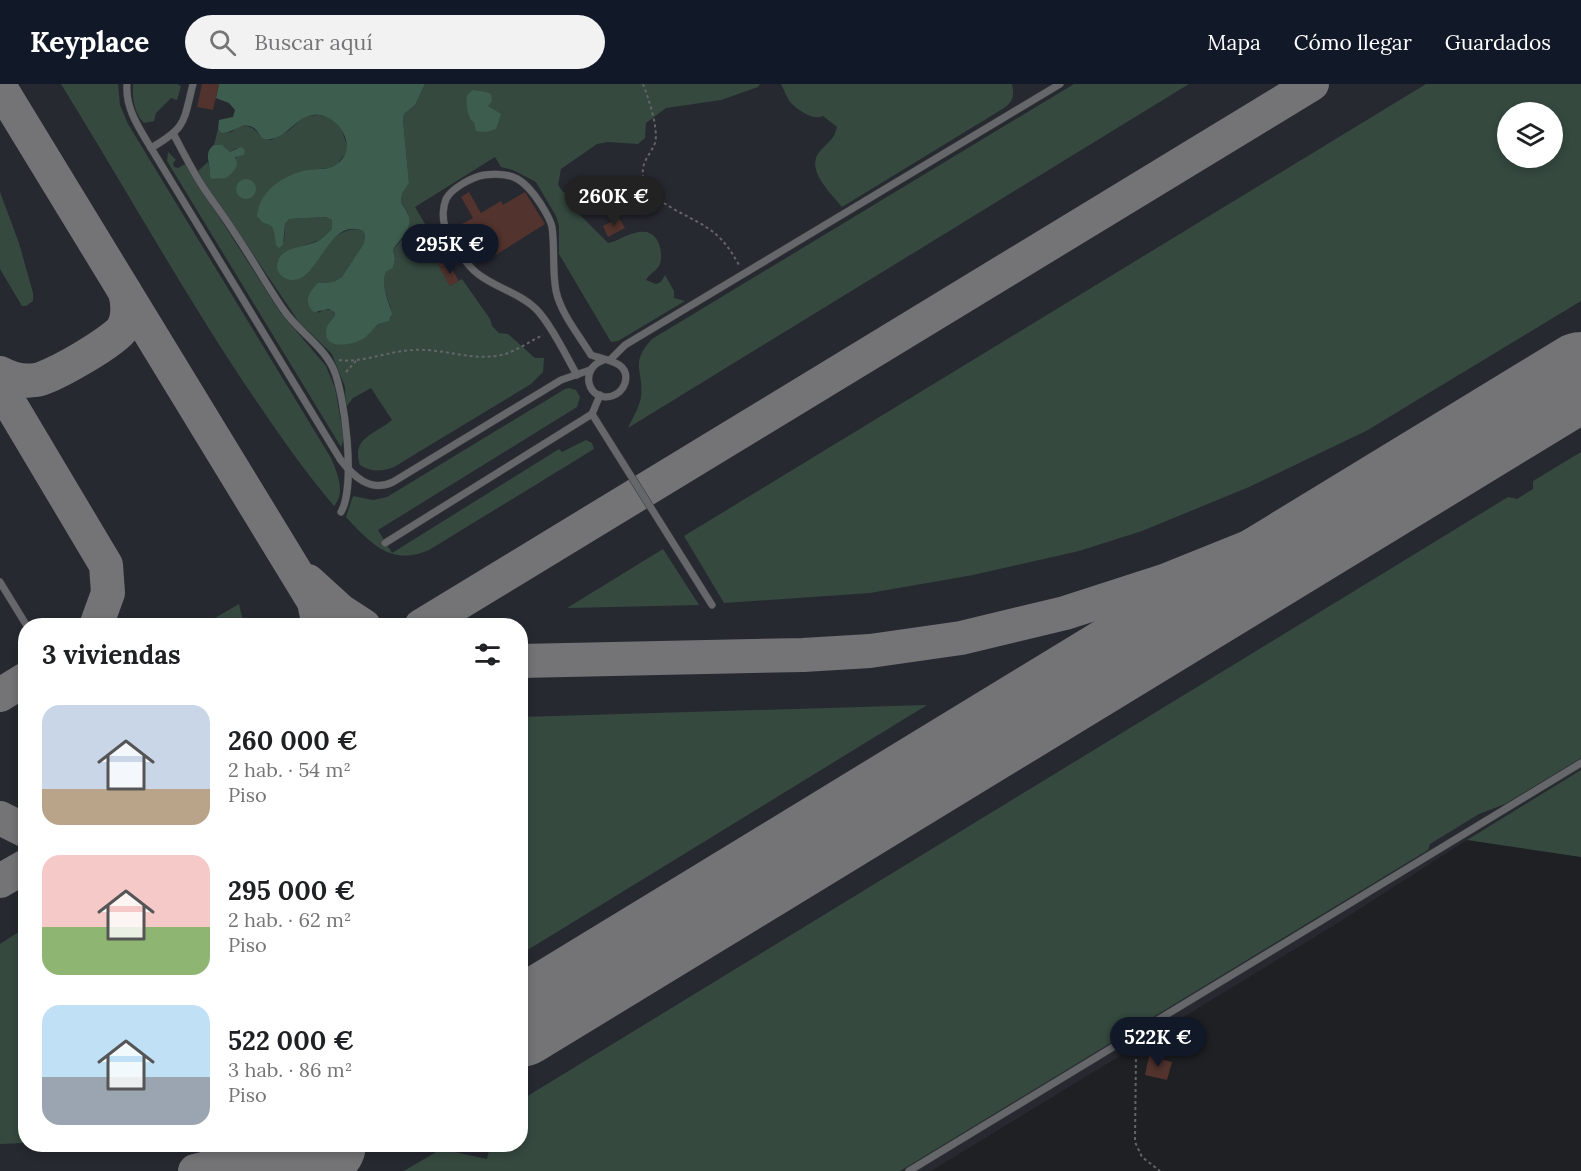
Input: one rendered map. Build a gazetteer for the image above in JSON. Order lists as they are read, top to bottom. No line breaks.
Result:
{"page":{"header":"Keyplace","search":"Buscar aquí","nav":["Mapa","Cómo llegar","Guardados"],"price":["260K €","295K €","522K €"],"heading":"3 viviendas","list":[{"name":"260 000 €","note":"2 hab. · 54 m² · Piso"},{"name":"295 000 €","note":"2 hab. · 62 m² · Piso"},{"name":"522 000 €","note":"3 hab. · 86 m² · Piso"}]}}
